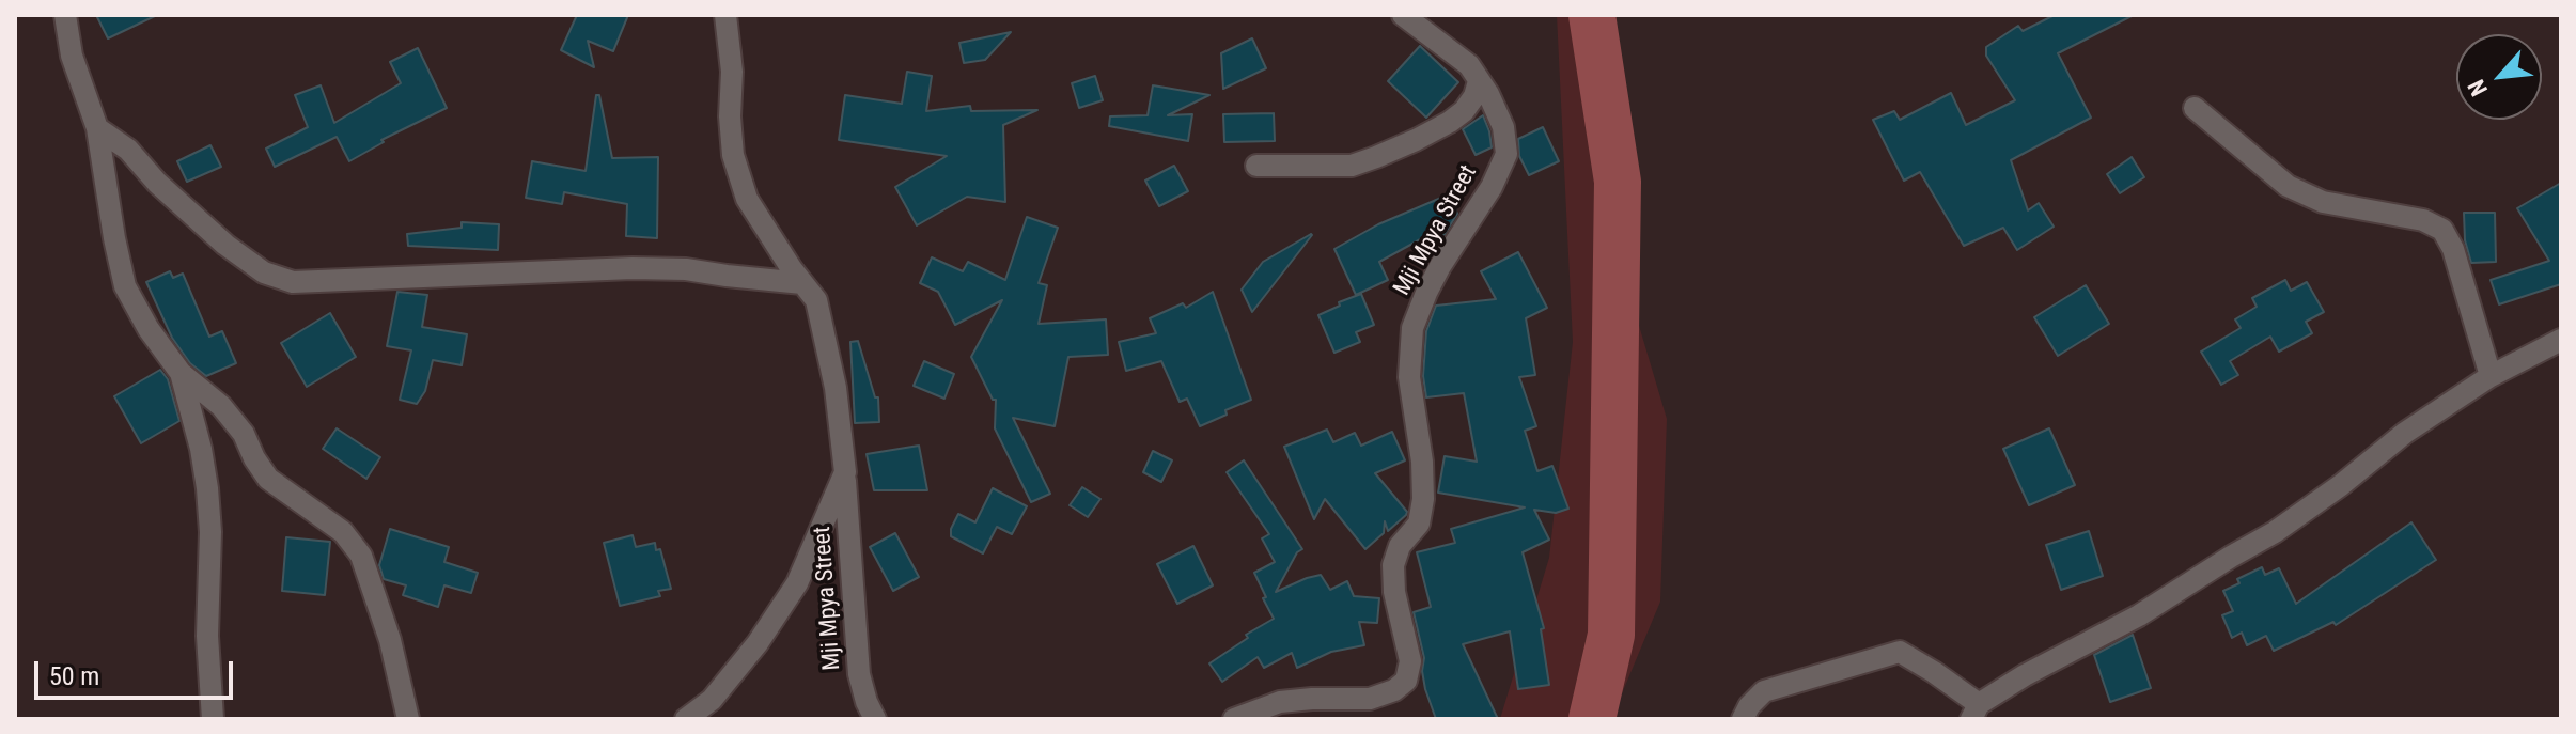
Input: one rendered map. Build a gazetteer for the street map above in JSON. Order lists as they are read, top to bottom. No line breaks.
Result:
{"streets":{"street":["Mji Mpya Street"]},"scale_bar":"50 m","north":"bottom left"}
